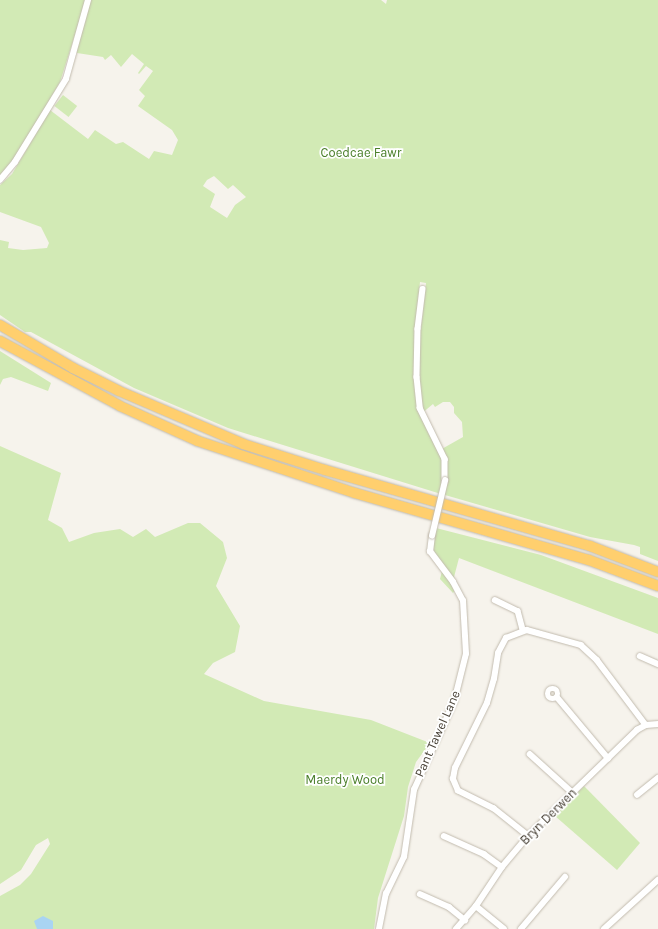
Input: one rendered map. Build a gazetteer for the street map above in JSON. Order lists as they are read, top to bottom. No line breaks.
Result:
{"streets":{"street":["Pant Tawel Lane","Bryn Derwen"]},"parks":["Coedcae Fawr","Maerdy Wood"]}
